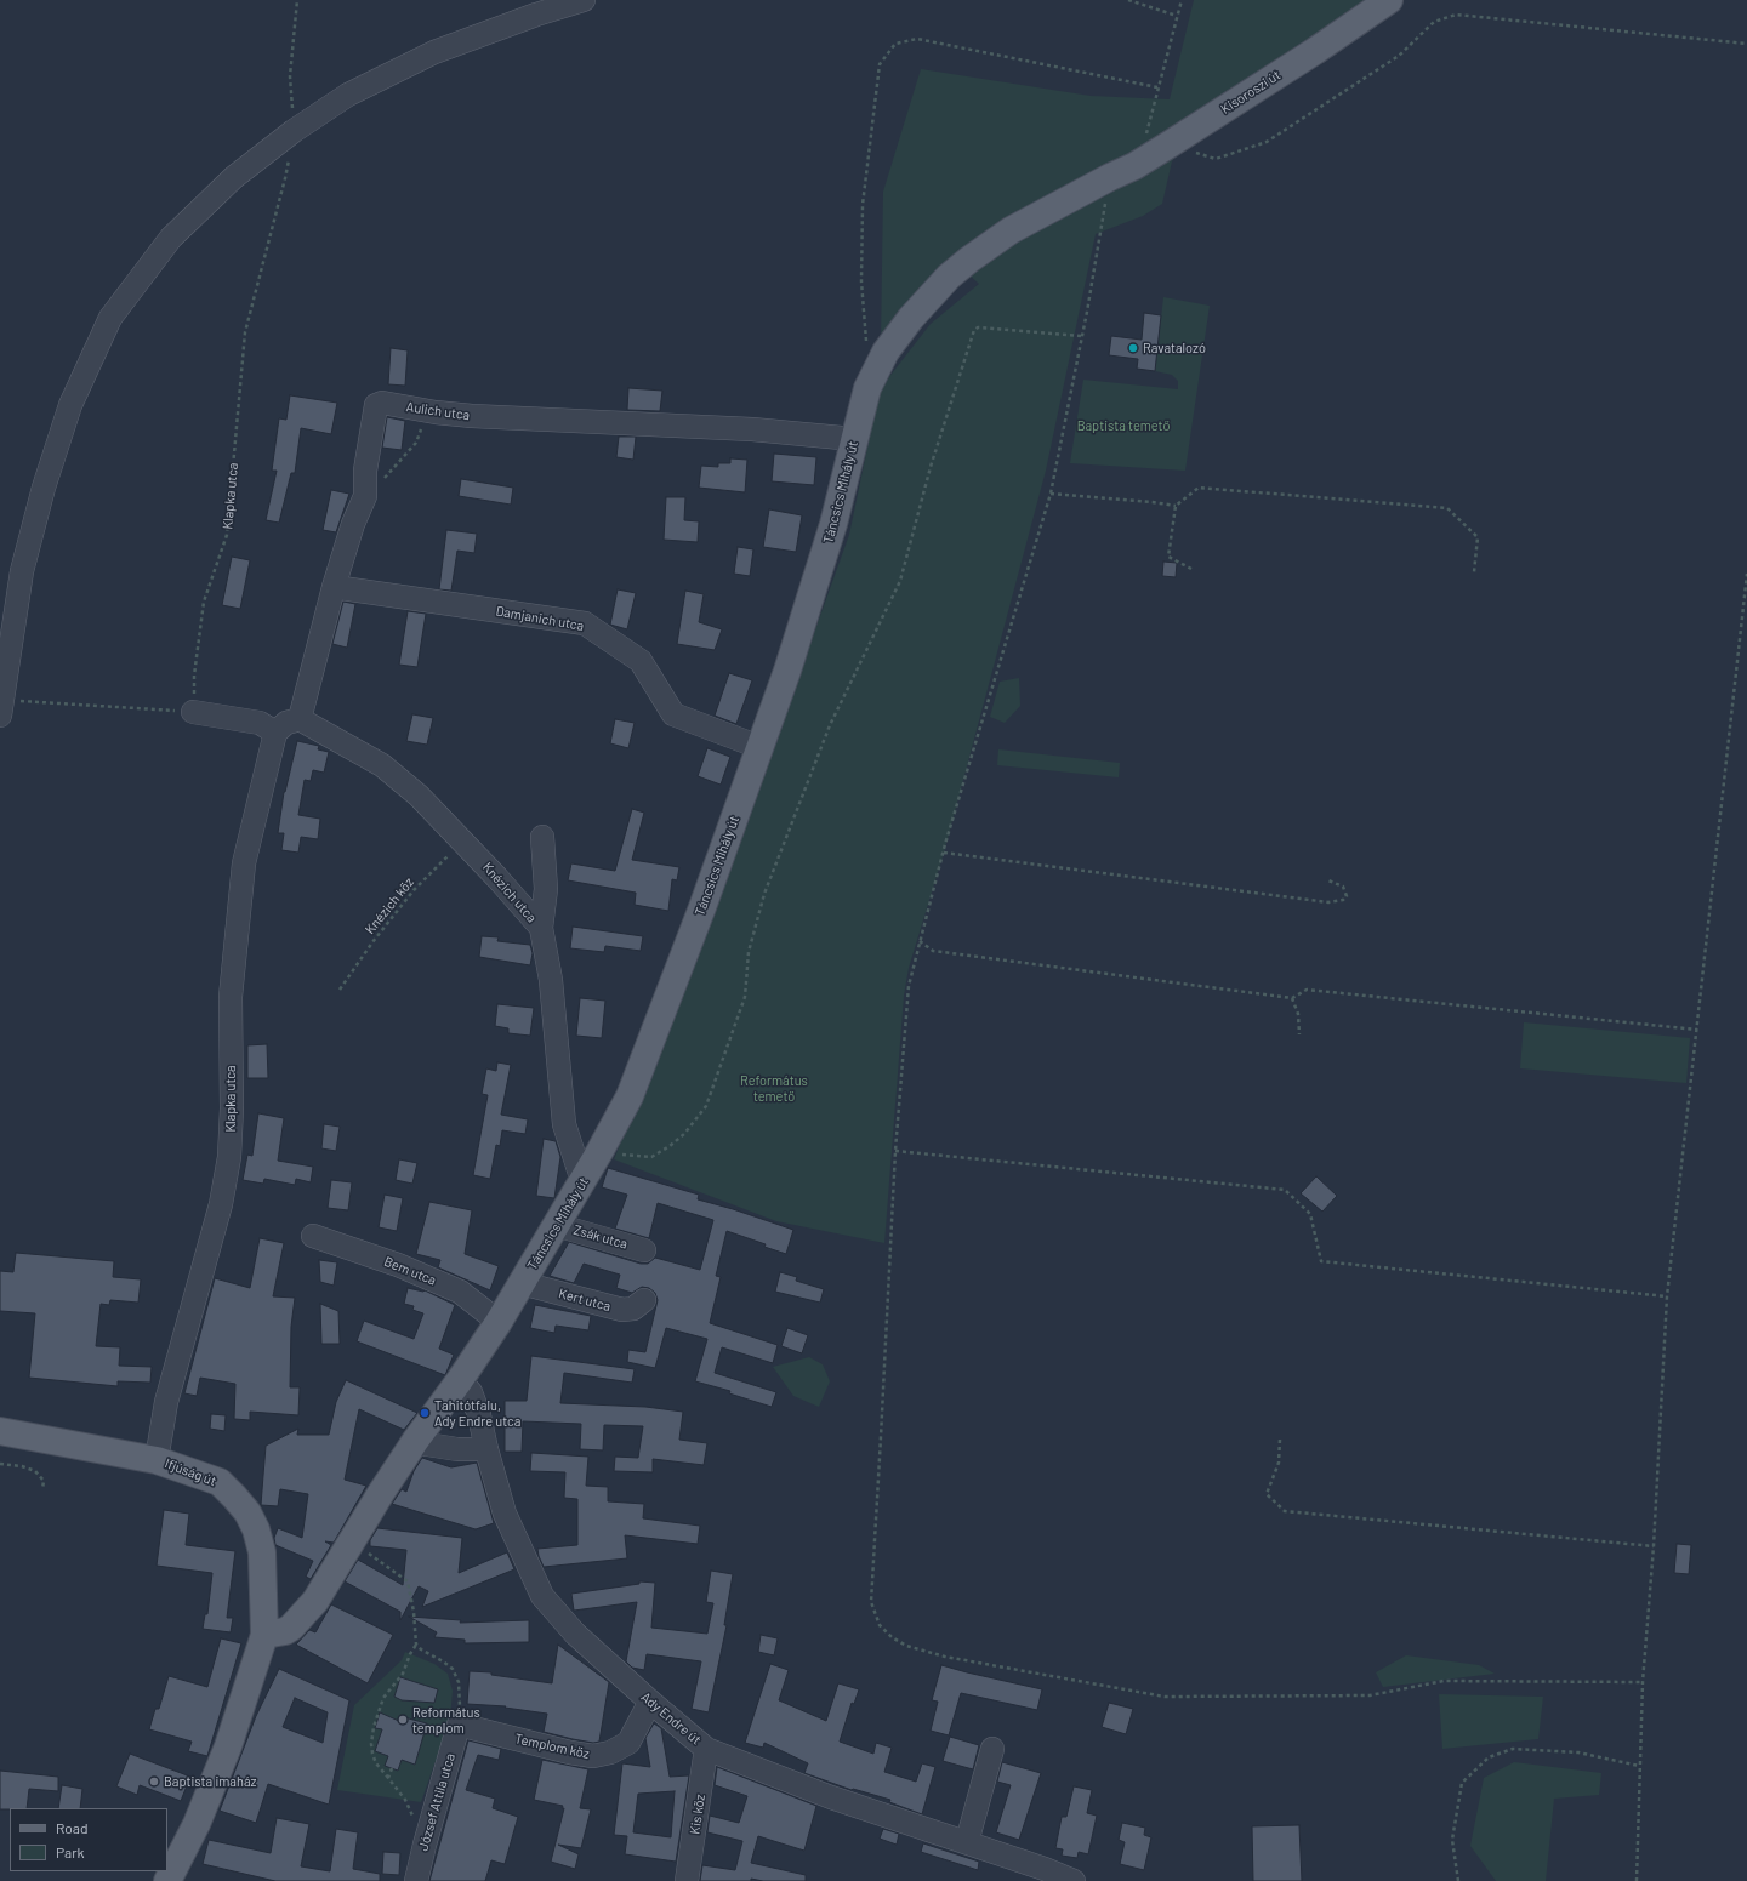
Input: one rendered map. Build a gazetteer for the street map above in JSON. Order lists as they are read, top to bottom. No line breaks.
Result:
{"streets":{"main road":["Kisoroszi út","Táncsics Mihály út","Ifjúság út"],"street":["Aulich utca","Klapka utca","Damjanich utca","Knézich utca","Zsák utca","Bem utca","Kert utca","Ady Endre út","Templom köz","József Attila utca","Kis köz"],"path":["Knézich köz"]},"crossings":[["Kisoroszi út","Táncsics Mihály út"],["Aulich utca","Táncsics Mihály út"],["Aulich utca","Damjanich utca"],["Aulich utca","Knézich utca"],["Táncsics Mihály út","Damjanich utca"],["Táncsics Mihály út","Knézich utca"],["Táncsics Mihály út","Zsák utca"],["Táncsics Mihály út","Bem utca"],["Táncsics Mihály út","Kert utca"],["Táncsics Mihály út","Ifjúság út"],["Táncsics Mihály út","Ady Endre út"],["Klapka utca","Ifjúság út"],["Knézich utca","Knézich köz"],["Ady Endre út","Templom köz"],["Ady Endre út","Kis köz"],["Templom köz","József Attila utca"]],"parks":["Baptista temető","Református temető"],"places":["Ravatalozó","Tahitótfalu, Ady Endre utca","Református templom","Baptista imaház"],"legend":["Road","Park"]}
